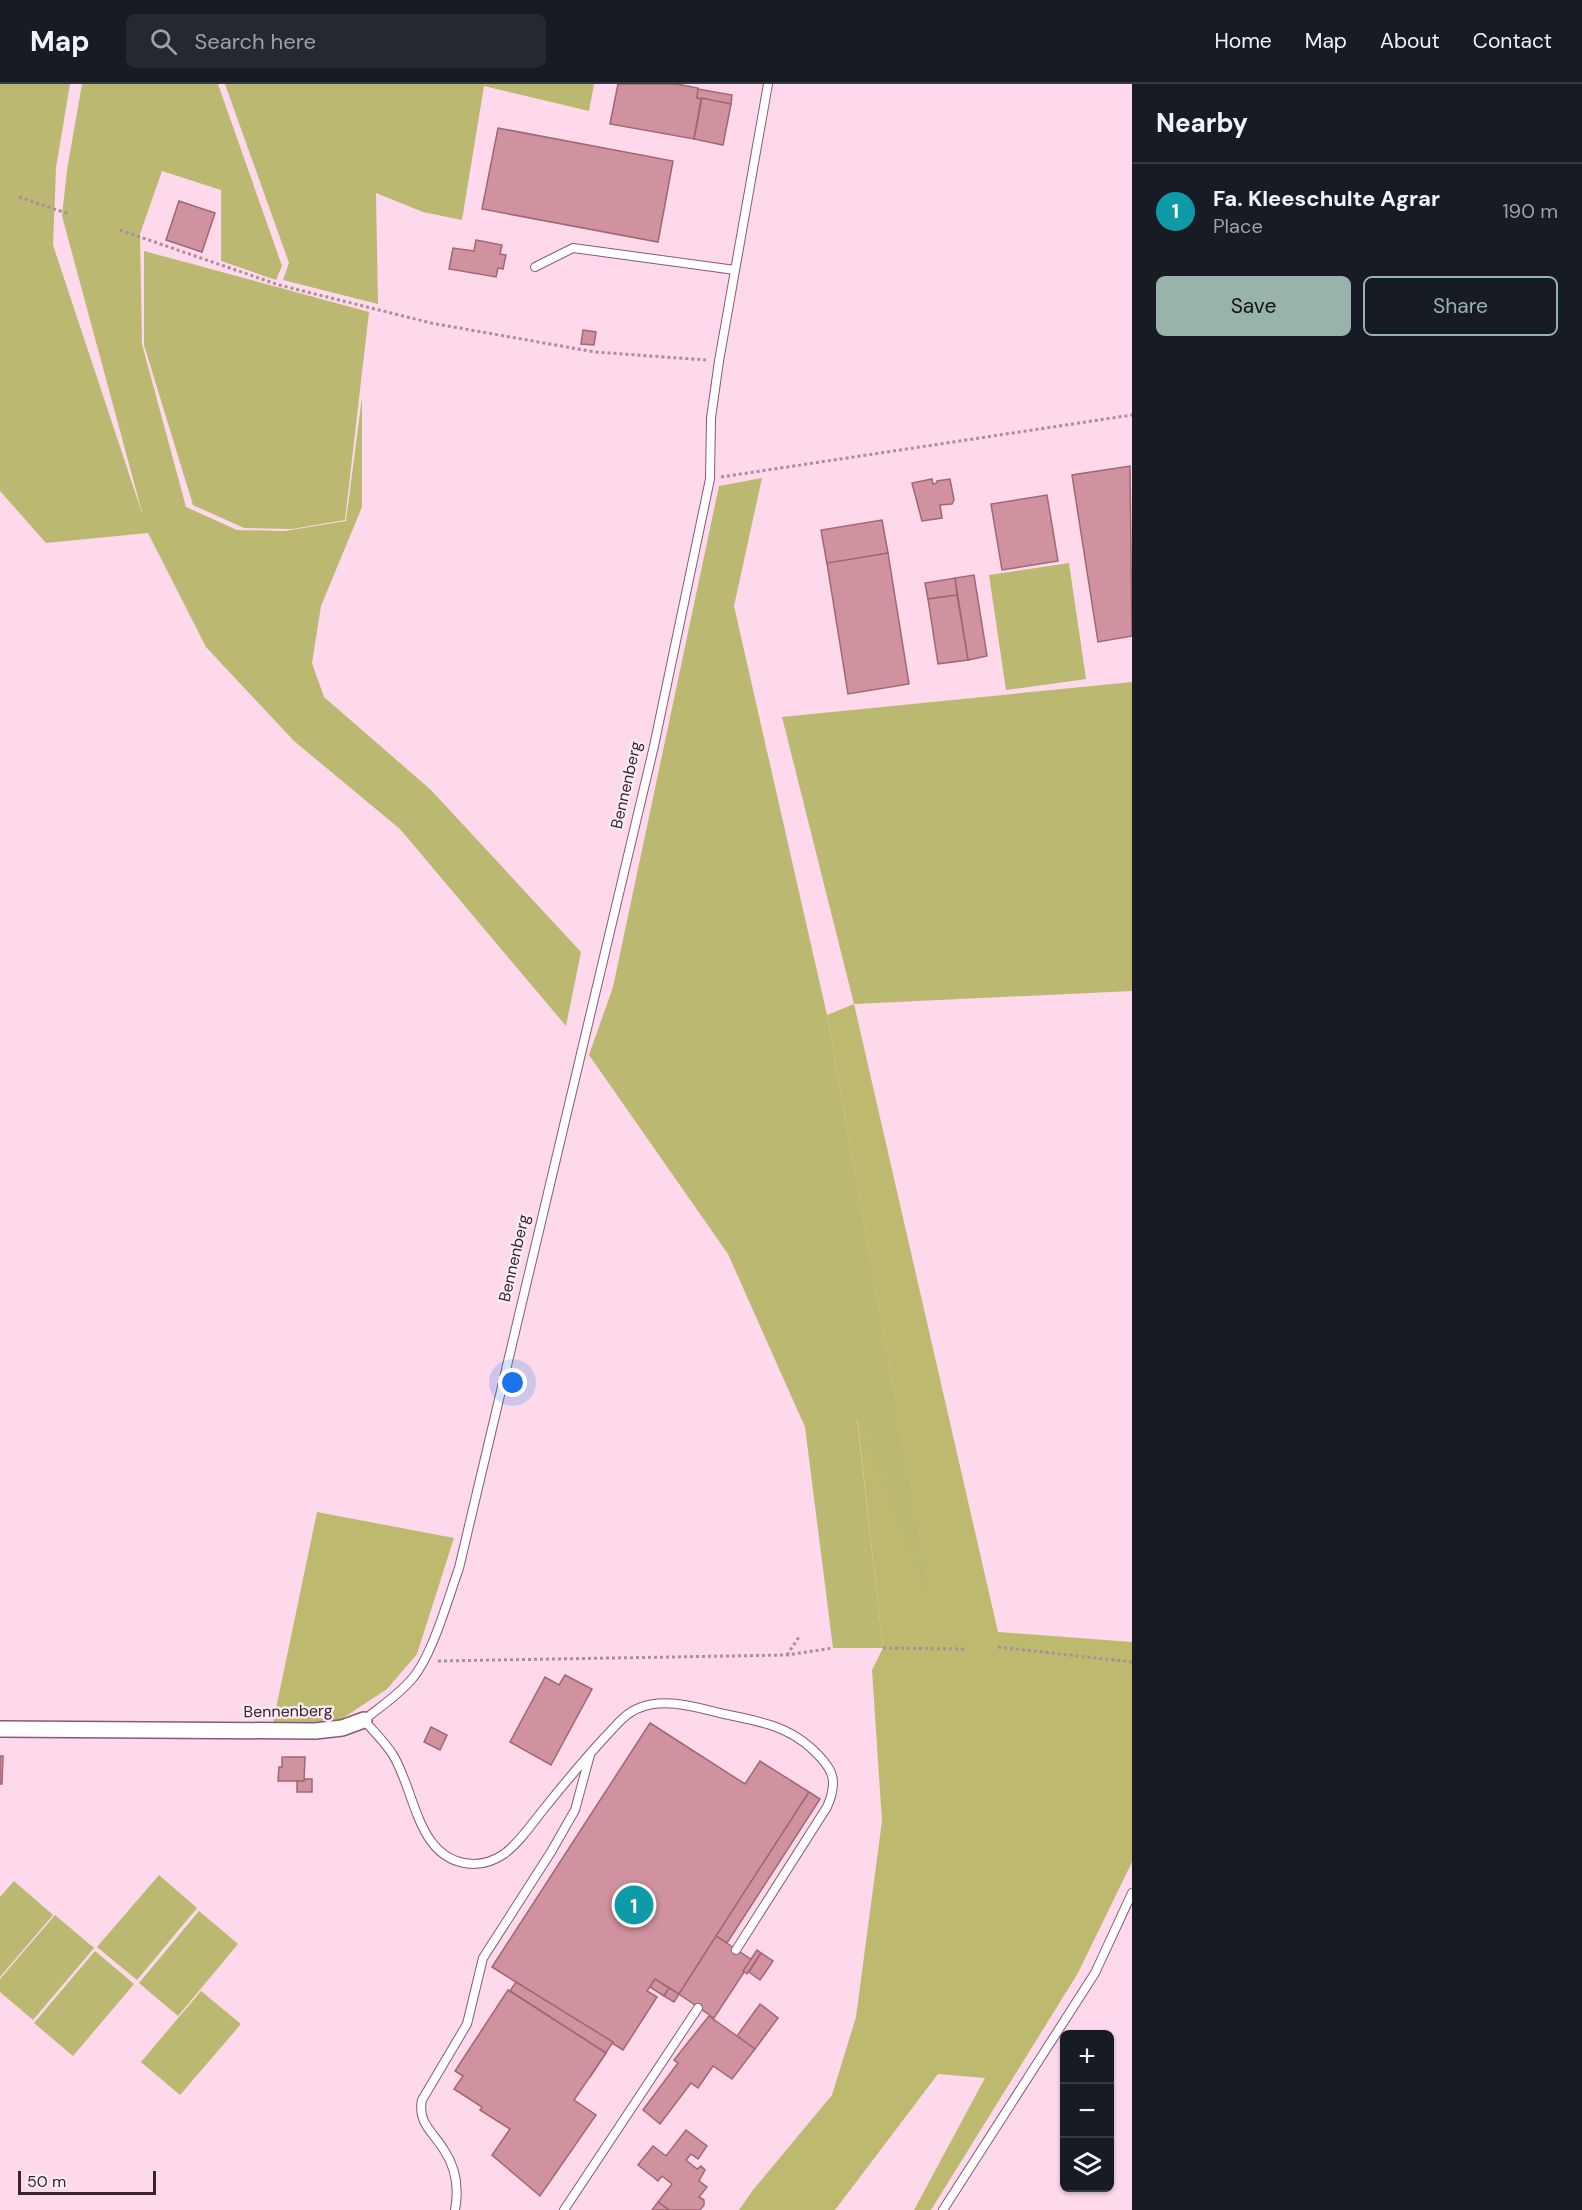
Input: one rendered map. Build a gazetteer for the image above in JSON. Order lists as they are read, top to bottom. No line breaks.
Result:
{"streets":{"street":["Bennenberg"]},"scale_bar":"50 m","page":{"header":"Map","search":"Search here","nav":["Home","Map","About","Contact"],"heading":"Nearby","list":[{"mark":"1","name":"Fa. Kleeschulte Agrar","note":"Place","value":"190 m"}],"buttons":["Save","Share"],"pins":"1","map_buttons":["+","−"],"scale":"50 m"}}
